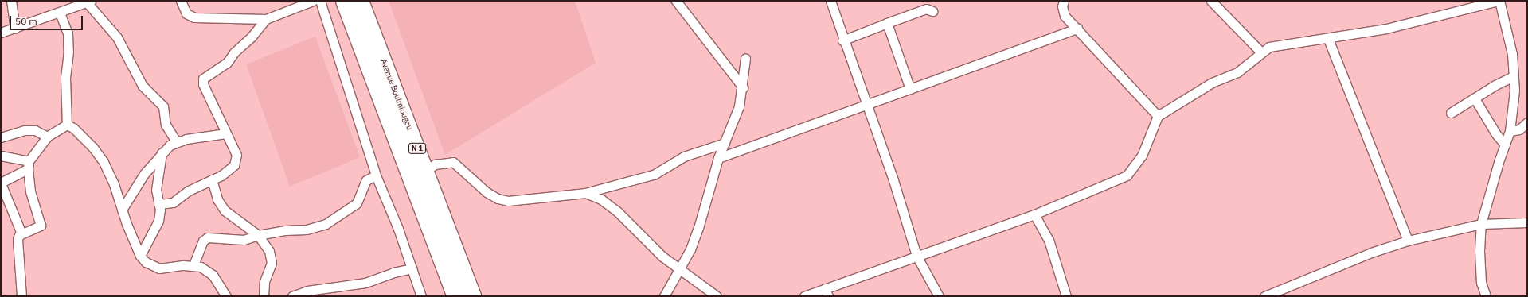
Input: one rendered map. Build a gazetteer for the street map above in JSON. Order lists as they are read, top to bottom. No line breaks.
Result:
{"streets":{"highway":["Avenue Boulmiougou","N 1"]},"scale_bar":"50 m"}
